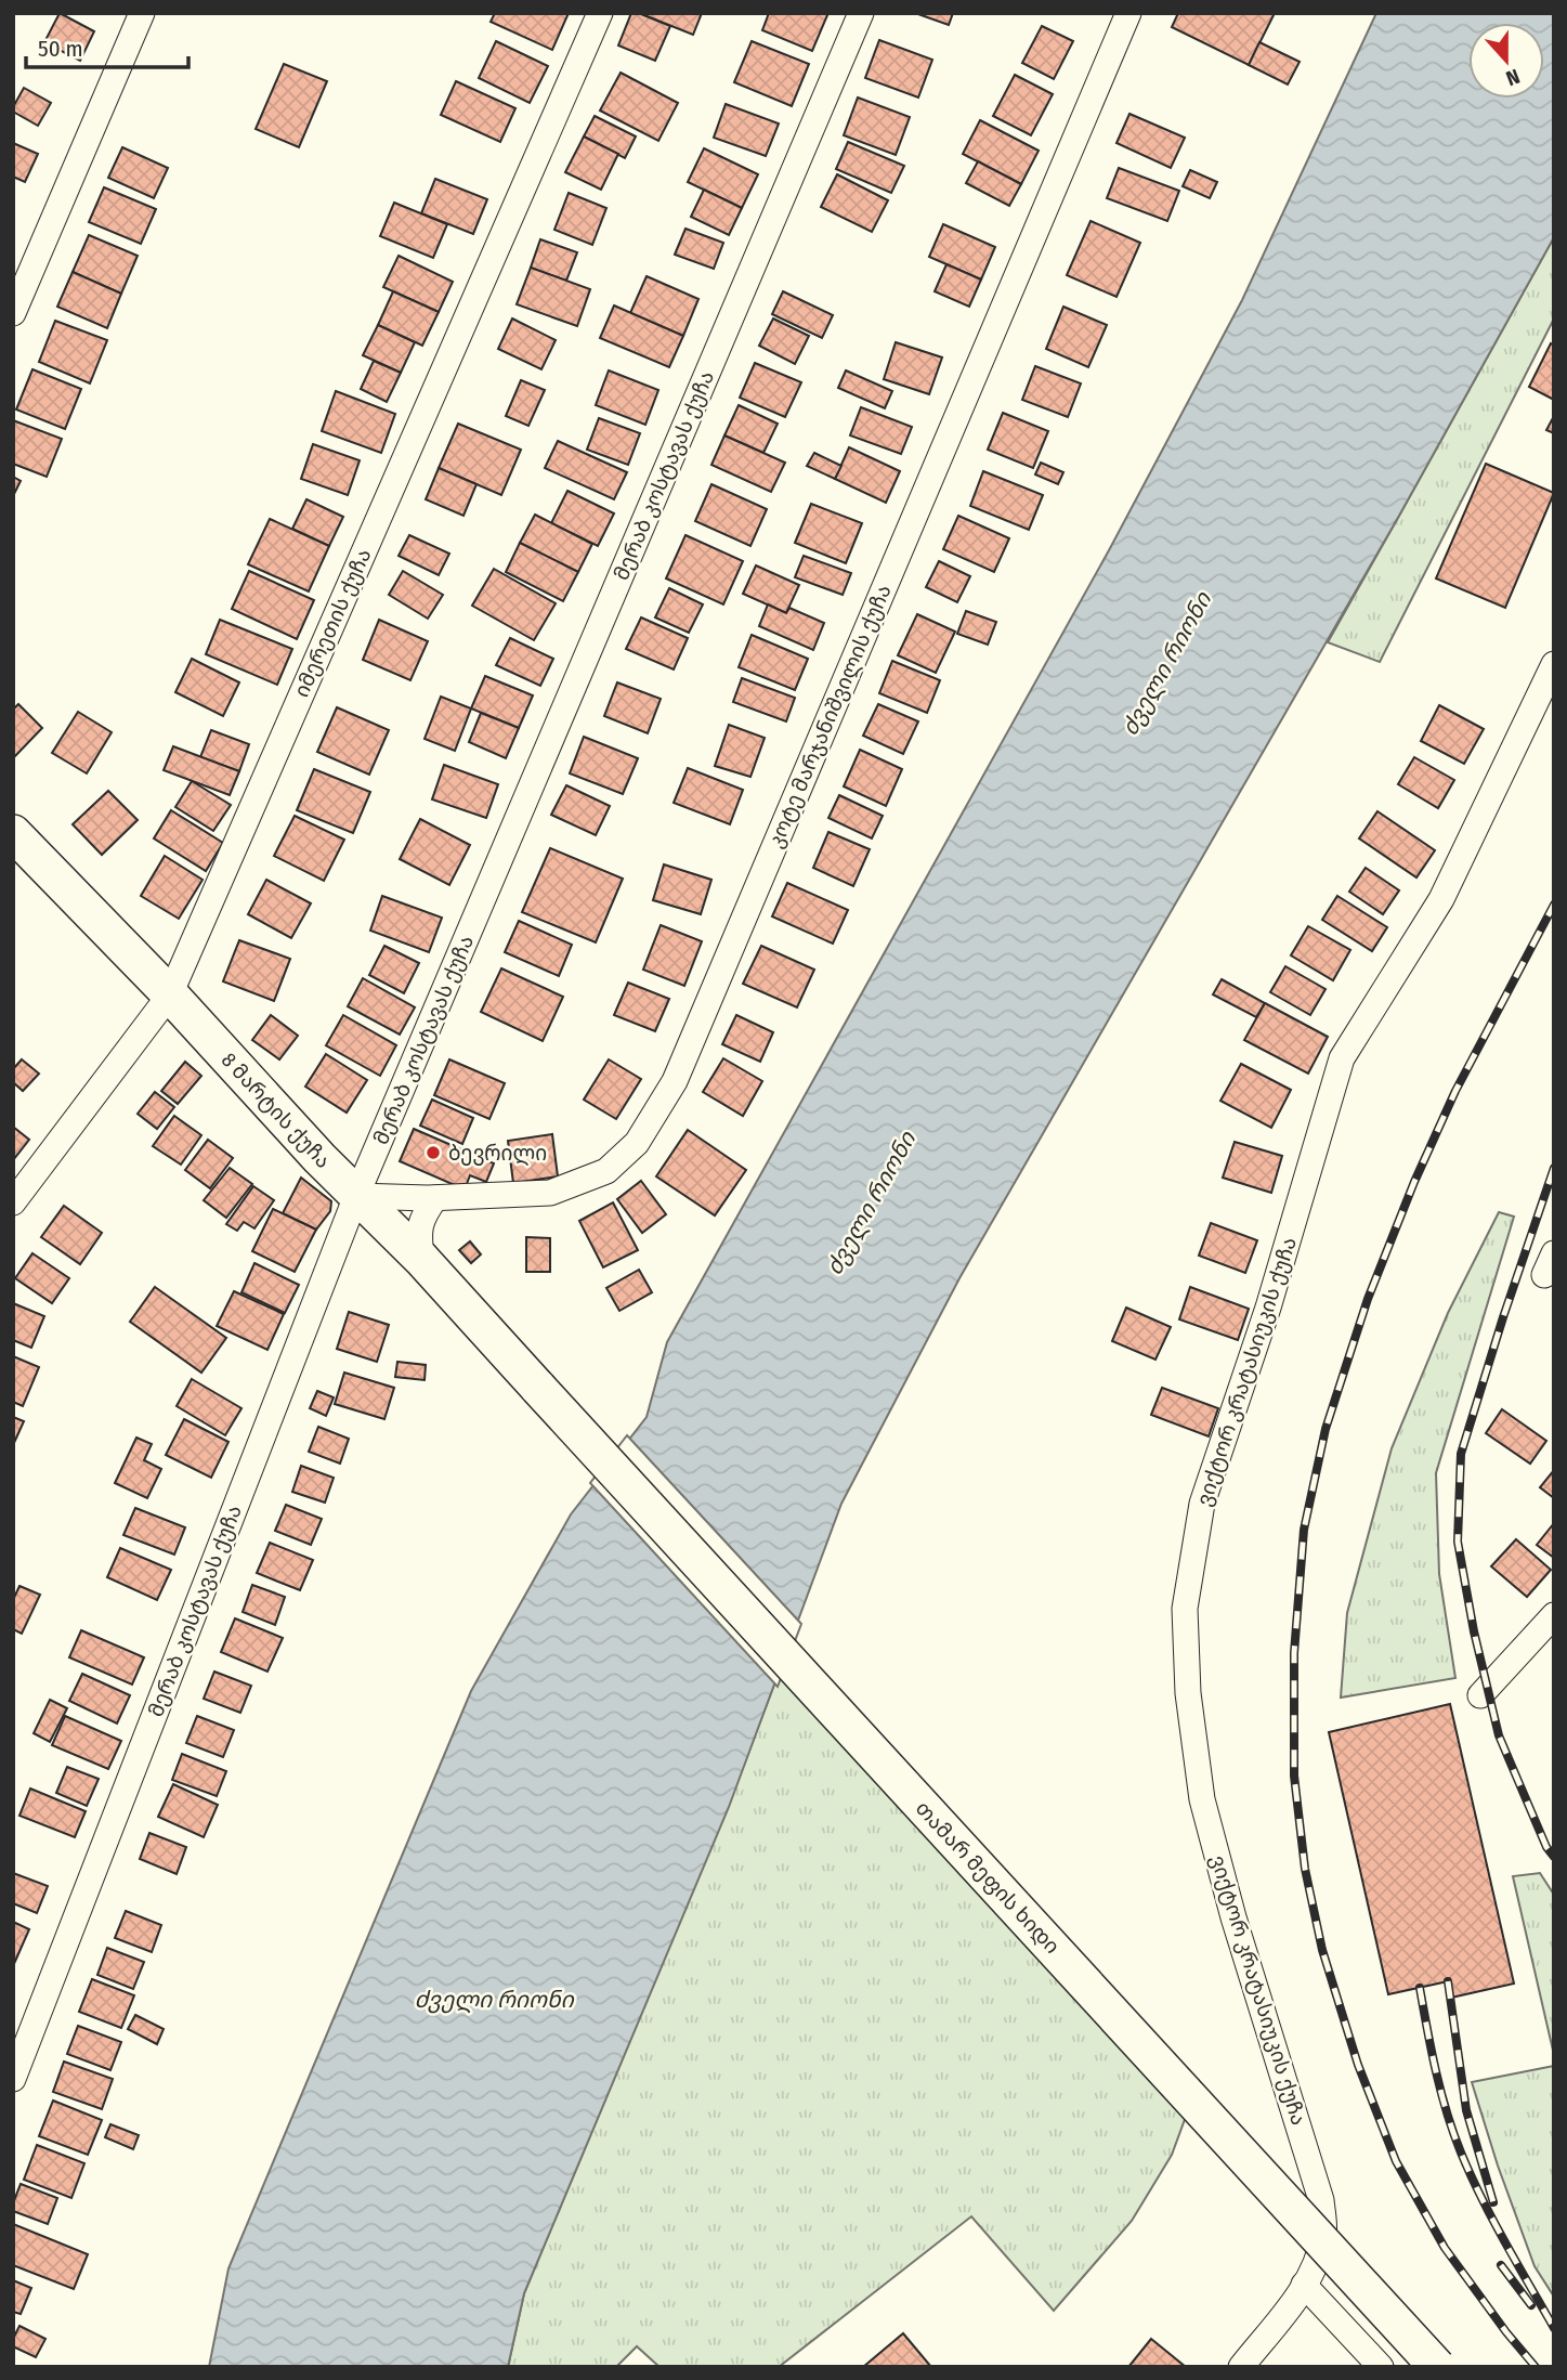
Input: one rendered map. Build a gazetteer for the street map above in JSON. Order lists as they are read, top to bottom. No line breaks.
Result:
{"streets":{"highway":["8 მარტის ქუჩა","თამარ მეფის ხიდი"],"street":["მერაბ კოსტავას ქუჩა","იმერეთის ქუჩა","კოტე მარჯანიშვილის ქუჩა","ვიქტორ კრატასიუკის ქუჩა"]},"crossings":[["მერაბ კოსტავას ქუჩა","კოტე მარჯანიშვილის ქუჩა"],["მერაბ კოსტავას ქუჩა","8 მარტის ქუჩა"],["იმერეთის ქუჩა","8 მარტის ქუჩა"],["კოტე მარჯანიშვილის ქუჩა","8 მარტის ქუჩა"],["8 მარტის ქუჩა","თამარ მეფის ხიდი"]],"water":["ძველი რიონი"],"places":["ბევრილი"],"scale_bar":"50 m","north":"bottom"}
